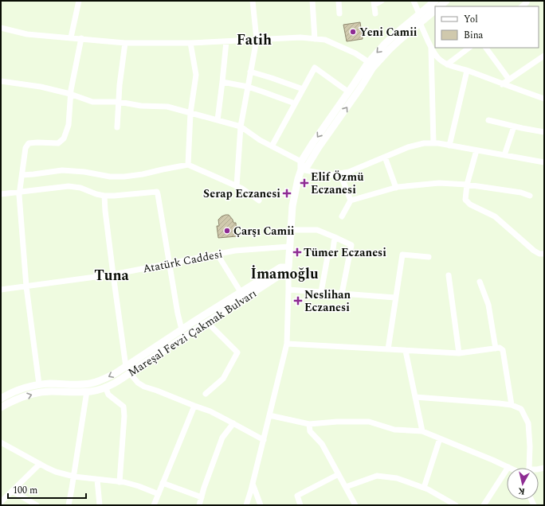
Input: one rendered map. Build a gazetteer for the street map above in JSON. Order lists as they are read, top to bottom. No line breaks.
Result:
{"streets":{"main road":["Mareşal Fevzi Çakmak Bulvarı"],"street":["Atatürk Caddesi"]},"districts":["Fatih","İmamoğlu","Tuna"],"places":{"other":["Yeni Camii","Çarşı Camii"],"health":["Elif Özmü Eczanesi","Serap Eczanesi","Tümer Eczanesi","Neslihan Eczanesi"]},"legend":["Yol","Bina"],"scale_bar":"100 m","north":"bottom"}
